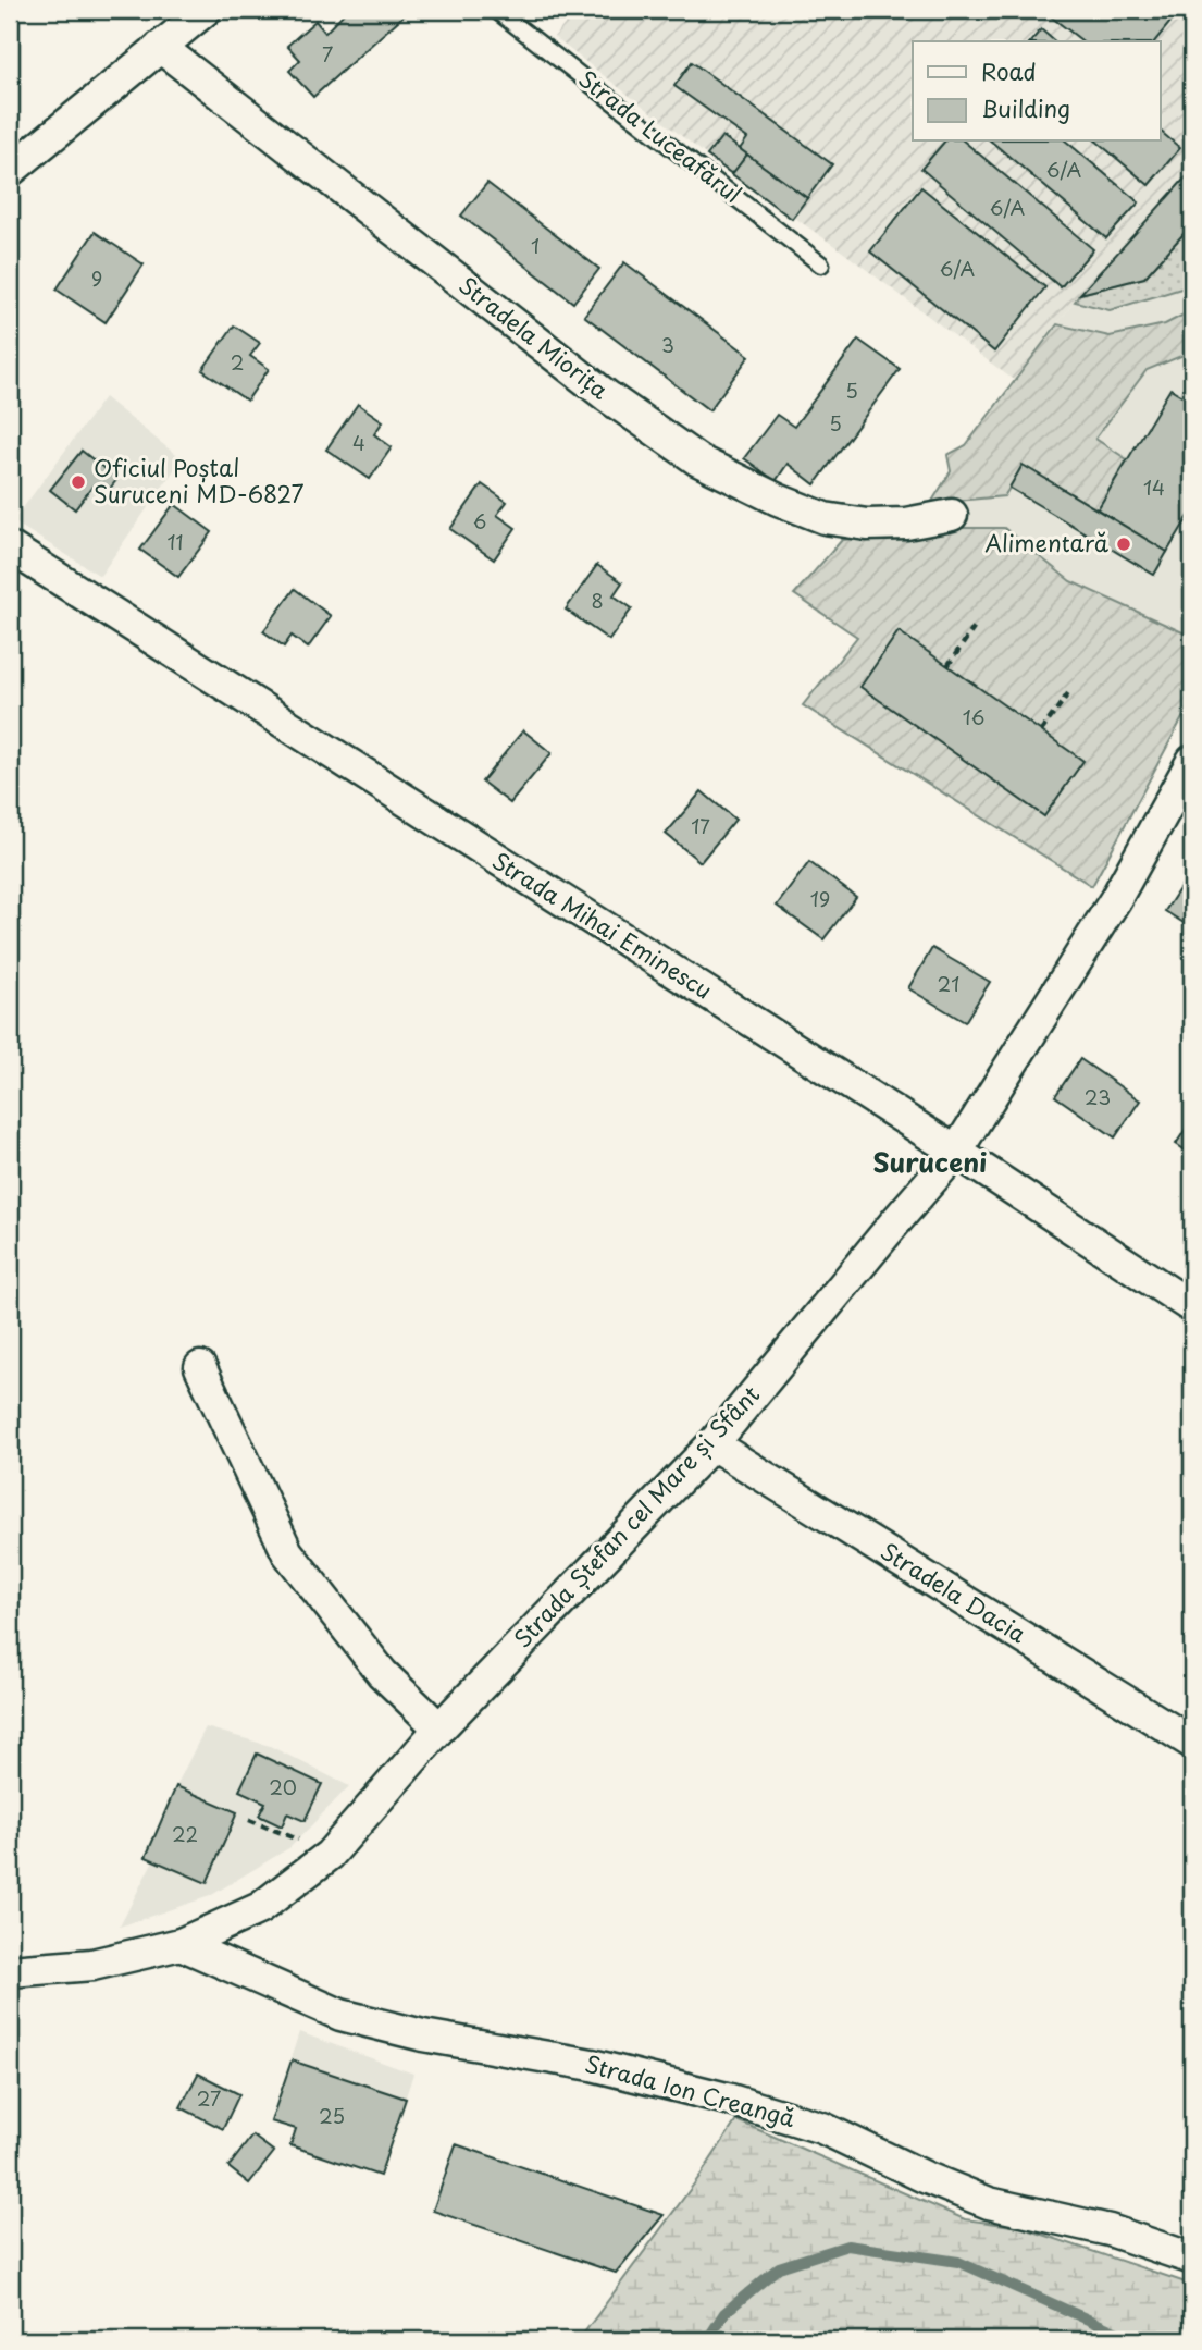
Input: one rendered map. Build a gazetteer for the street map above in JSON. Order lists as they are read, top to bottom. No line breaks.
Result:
{"streets":{"street":["Stradela Miorița","Strada Mihai Eminescu","Strada Ștefan cel Mare și Sfânt","Stradela Dacia","Strada Ion Creangă"],"lane":["Strada Luceafărul"]},"crossings":[["Strada Mihai Eminescu","Strada Ștefan cel Mare și Sfânt"],["Strada Ștefan cel Mare și Sfânt","Stradela Dacia"],["Strada Ștefan cel Mare și Sfânt","Strada Ion Creangă"]],"districts":["Suruceni"],"places":["Oficiul Poștal Suruceni MD-6827","Alimentară"],"house_numbers":["7","6/A","6/A","1","6/A","9","3","2","5","5","4","14","6","11","8","16","17","19","21","23","20","22","27","25"],"legend":["Road","Building"]}
